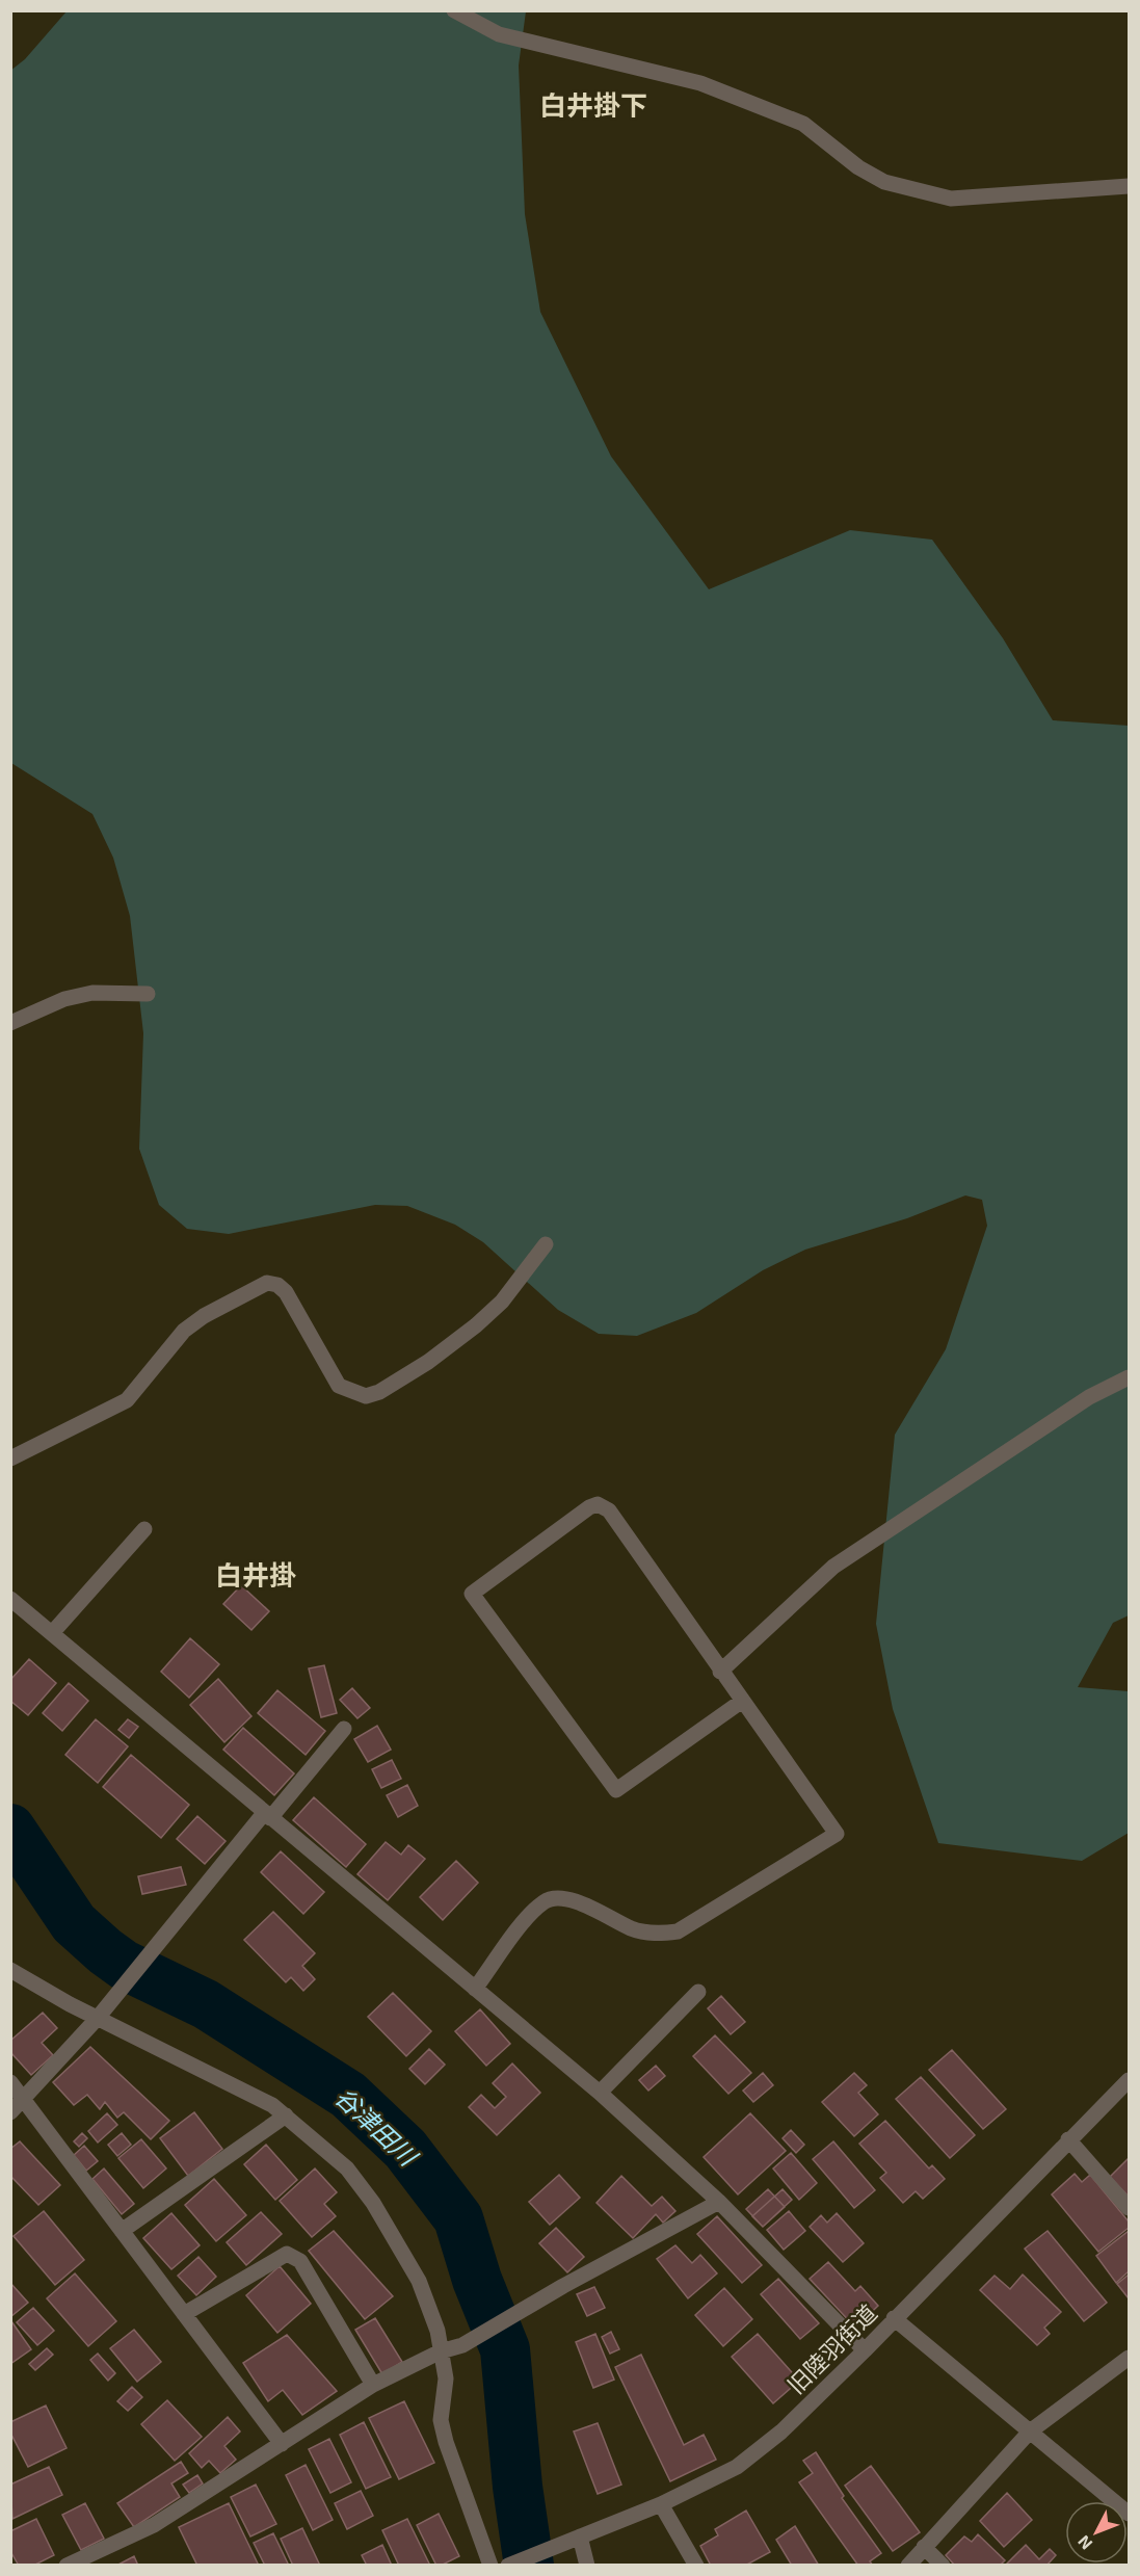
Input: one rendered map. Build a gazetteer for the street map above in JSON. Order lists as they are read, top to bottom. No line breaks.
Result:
{"streets":{"street":["旧陸羽街道"]},"districts":["白井掛下","白井掛"],"water":["谷津田川"],"north":"bottom left"}
